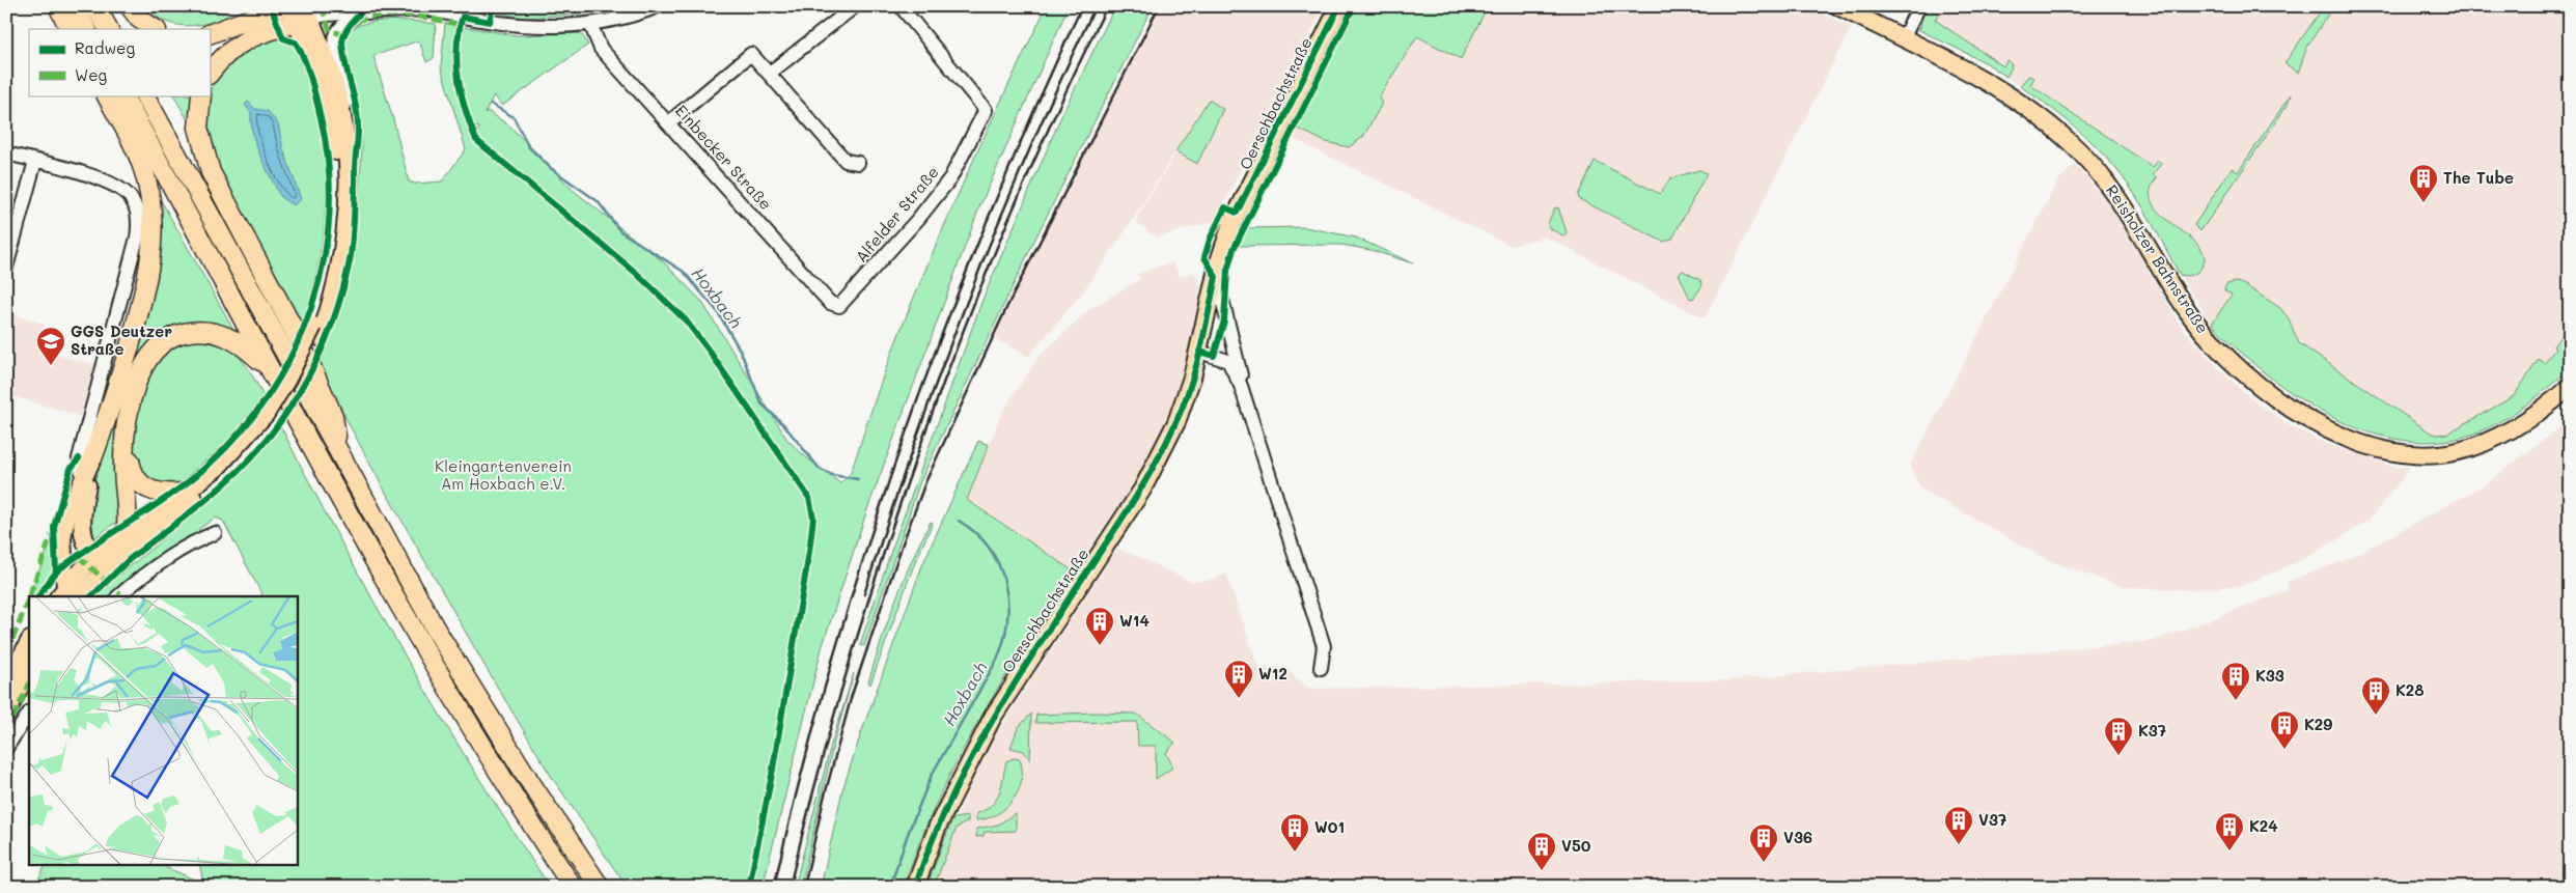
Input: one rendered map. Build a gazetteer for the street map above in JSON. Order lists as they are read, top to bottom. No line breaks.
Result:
{"streets":{"main road":["Oerschbachstraße","Reisholzer Bahnstraße"],"street":["Einbecker Straße","Alfelder Straße"]},"crossings":[["Einbecker Straße","Alfelder Straße"]],"water":["Hoxbach"],"parks":["Kleingartenverein Am Hoxbach e.V."],"places":{"building":["The Tube","W14","W12","K33","K28","K29","K37","V37","K24","W01","V36","V50"],"school or university":["GGS Deutzer Straße"]},"legend":["Radweg","Weg"]}
